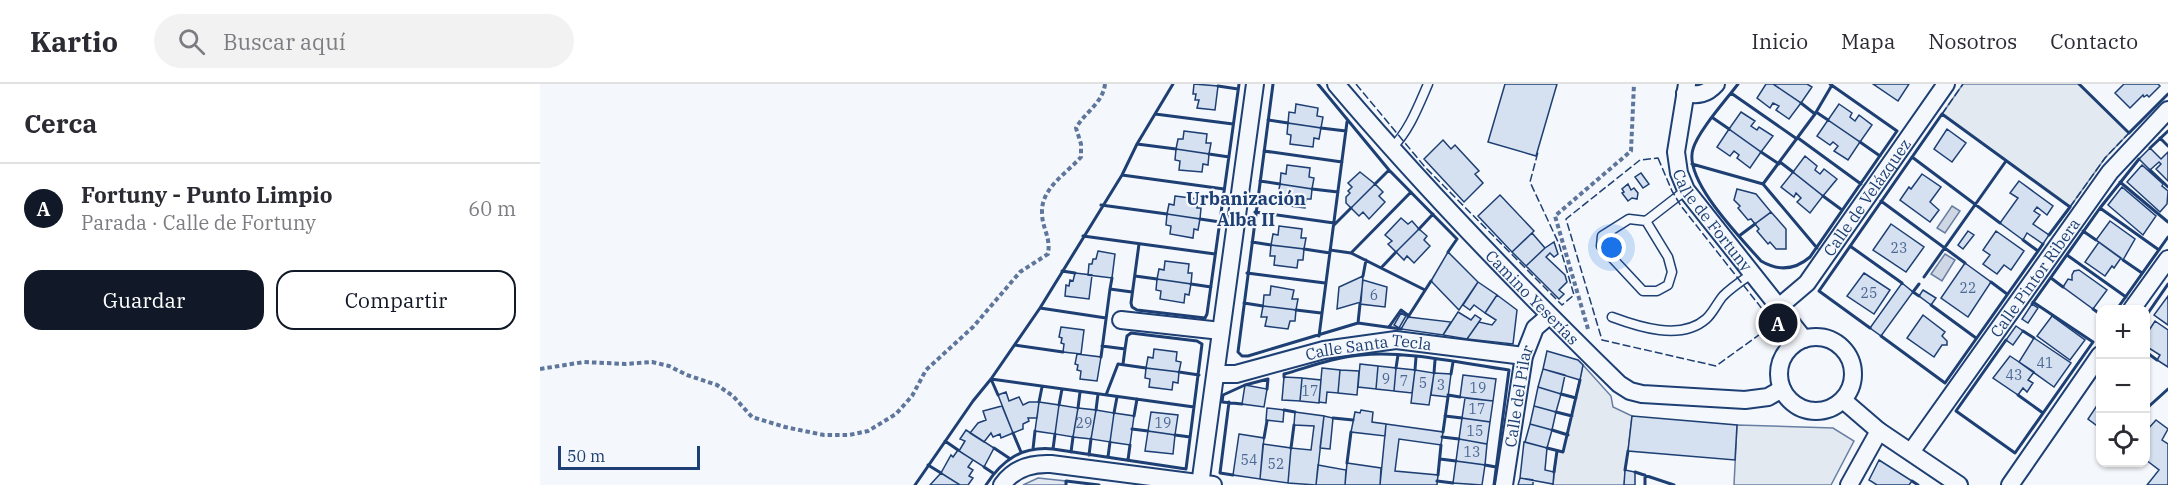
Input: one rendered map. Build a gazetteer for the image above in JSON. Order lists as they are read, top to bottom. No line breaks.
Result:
{"streets":{"street":["Calle de Velázquez","Calle de Fortuny","Calle Pintor Ribera","Camino Yeserías","Calle Santa Tecla","Calle del Pilar"]},"crossings":[["Calle de Velázquez","Calle de Fortuny"],["Calle de Fortuny","Camino Yeserías"],["Camino Yeserías","Calle del Pilar"],["Calle Santa Tecla","Calle del Pilar"]],"districts":["Urbanización Alba II"],"house_numbers":["23","22","25","6","41","43","9","7","5","3","19","17","17","29","19","15","13","54","52"],"scale_bar":"50 m","page":{"header":"Kartio","search":"Buscar aquí","nav":["Inicio","Mapa","Nosotros","Contacto"],"heading":"Cerca","list":[{"mark":"A","name":"Fortuny - Punto Limpio","note":"Parada · Calle de Fortuny","value":"60 m"}],"buttons":["Guardar","Compartir"],"pins":"A","map_buttons":["+","−"],"scale":"50 m"}}
